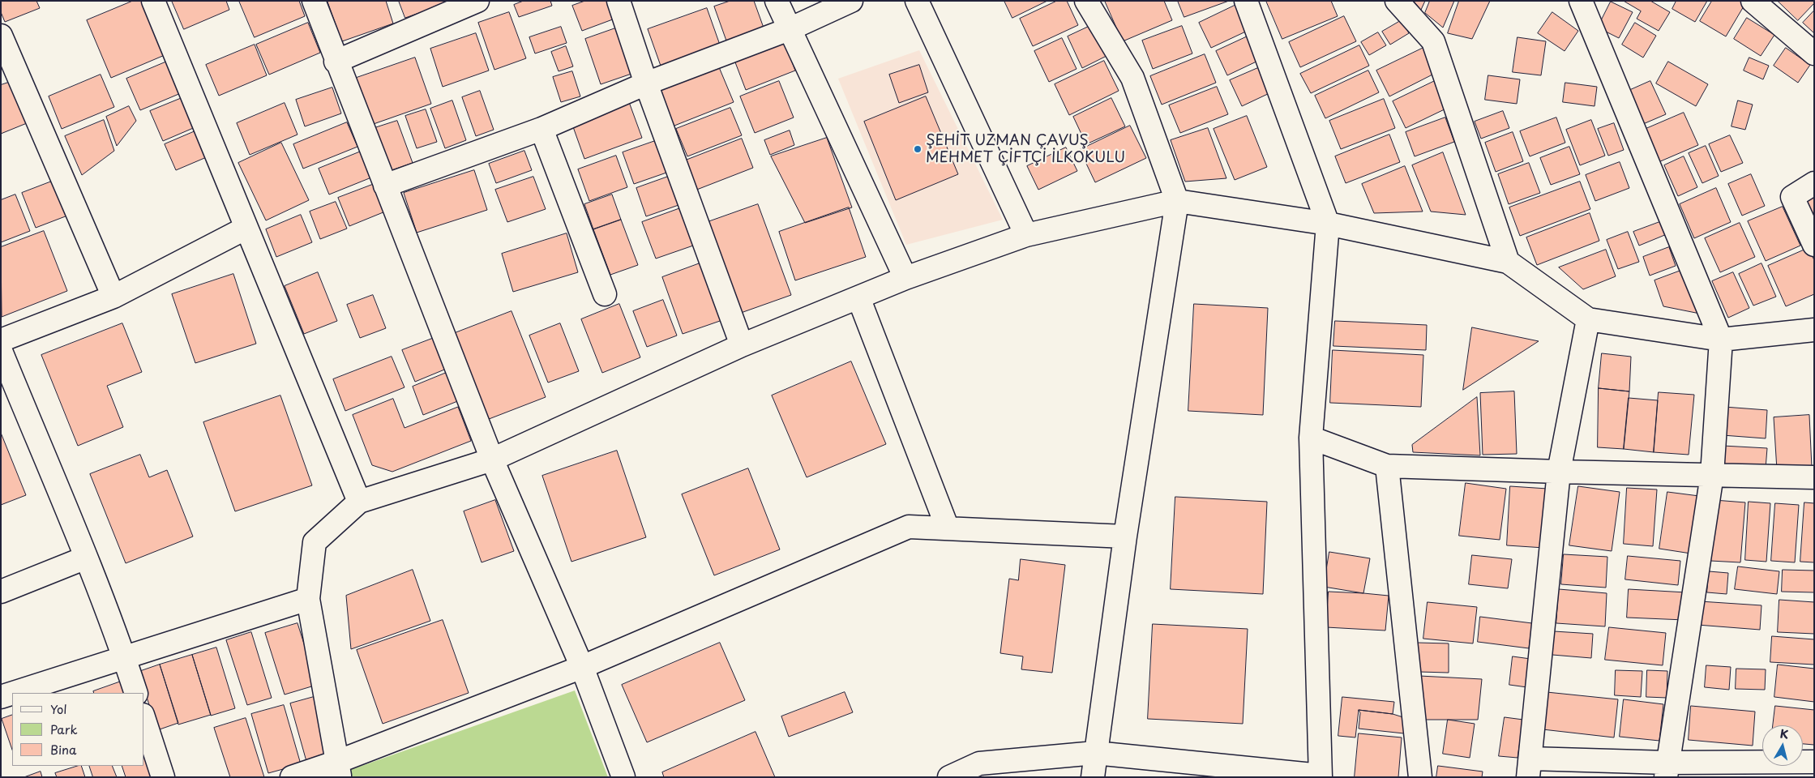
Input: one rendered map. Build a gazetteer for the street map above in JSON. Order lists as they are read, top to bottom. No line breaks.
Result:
{"places":["ŞEHİT UZMAN ÇAVUŞ MEHMET ÇİFTÇİ İLKOKULU"],"legend":["Yol","Park","Bina"],"north":"top"}
